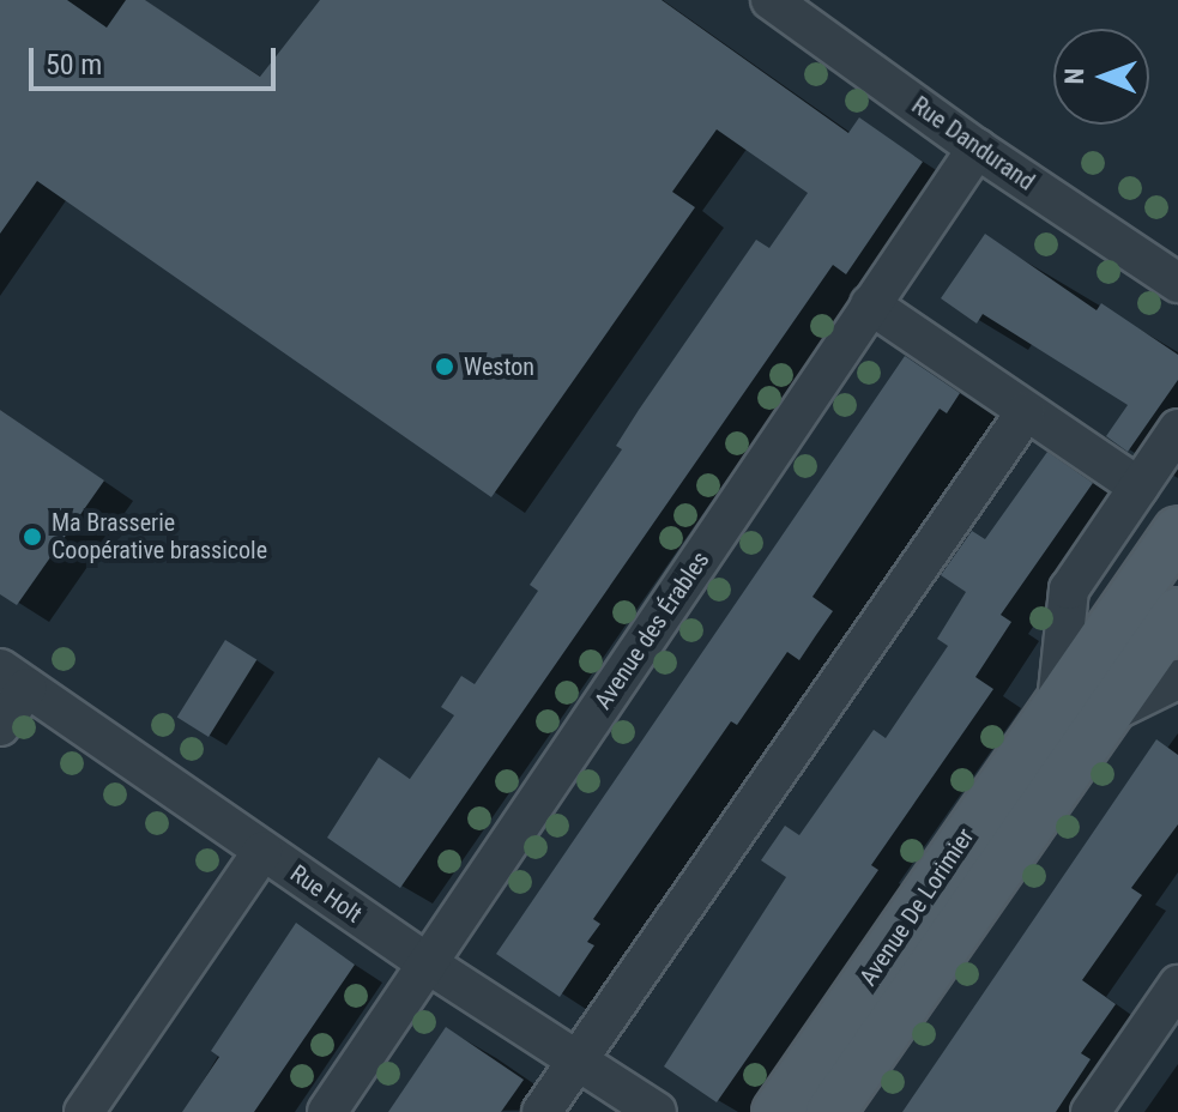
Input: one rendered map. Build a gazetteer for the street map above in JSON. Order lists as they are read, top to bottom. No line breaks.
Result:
{"streets":{"main road":["Avenue De Lorimier"],"street":["Rue Dandurand","Avenue des Érables","Rue Holt"]},"crossings":[["Rue Dandurand","Avenue des Érables"],["Avenue des Érables","Rue Holt"]],"places":["Weston","Ma Brasserie Coopérative brassicole"],"scale_bar":"50 m","north":"left"}
